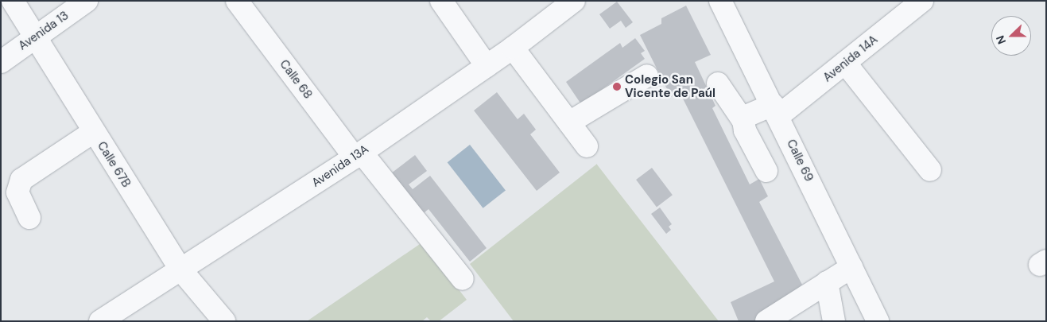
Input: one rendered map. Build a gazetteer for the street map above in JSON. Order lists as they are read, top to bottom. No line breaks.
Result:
{"streets":{"street":["Avenida 13","Avenida 14A","Calle 68","Calle 69","Calle 67B","Avenida 13A"]},"crossings":[["Avenida 13","Calle 67B"],["Avenida 14A","Calle 69"],["Calle 68","Avenida 13A"],["Calle 67B","Avenida 13A"]],"places":["Colegio San Vicente de Paúl"],"north":"left"}
